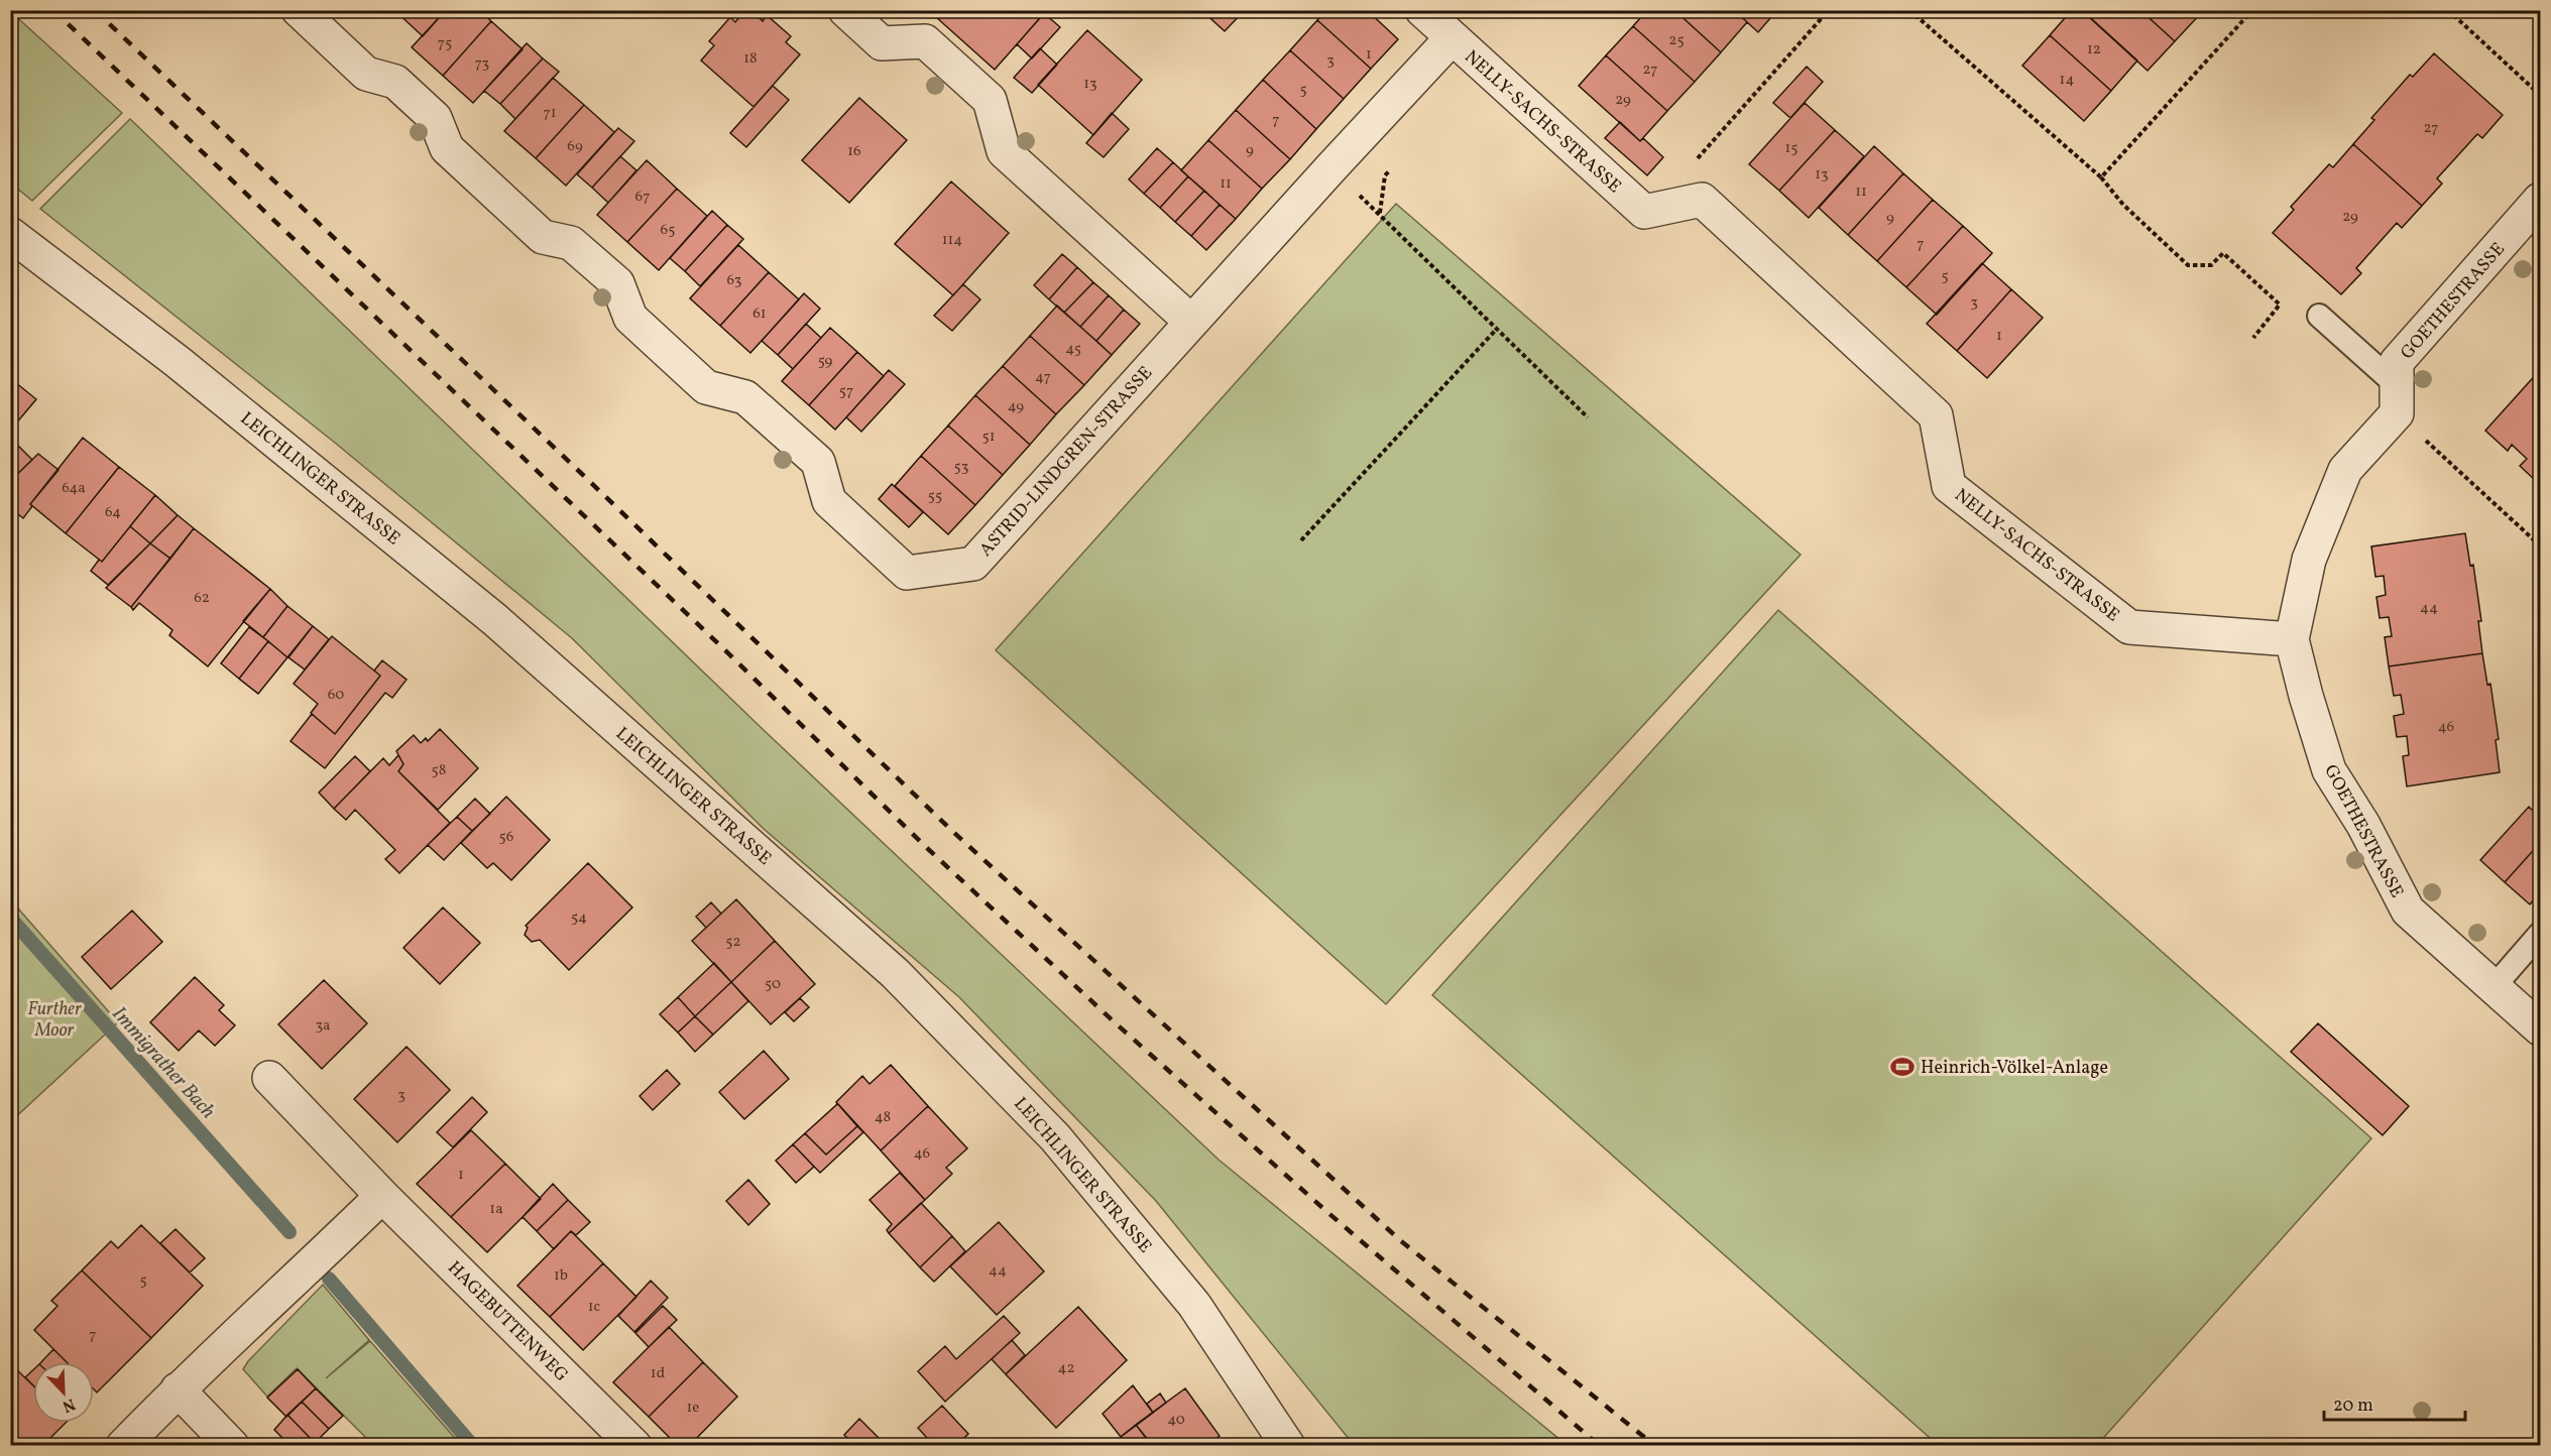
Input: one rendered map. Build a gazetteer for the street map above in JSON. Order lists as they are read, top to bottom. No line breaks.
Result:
{"streets":{"street":["NELLY-SACHS-STRASSE","GOETHESTRASSE","ASTRID-LINDGREN-STRASSE","LEICHLINGER STRASSE","HAGEBUTTENWEG"]},"crossings":[["NELLY-SACHS-STRASSE","GOETHESTRASSE"],["NELLY-SACHS-STRASSE","ASTRID-LINDGREN-STRASSE"]],"water":["Immigrather Bach"],"parks":["Further Moor"],"places":{"sports":["Heinrich-Völkel-Anlage"]},"house_numbers":["25","75","12","1","18","3","73","27","14","13","5","29","71","7","27","69","15","9","16","13","11","11","67","29","9","65","114","7","5","63","3","61","1","45","59","47","57","49","51","53","64a","55","64","62","44","60","46","58","56","54","52","50","3a","3","48","46","1","1a","44","1b","5","1c","7","42","1d","1e","40"],"scale_bar":"20 m","north":"bottom right"}
